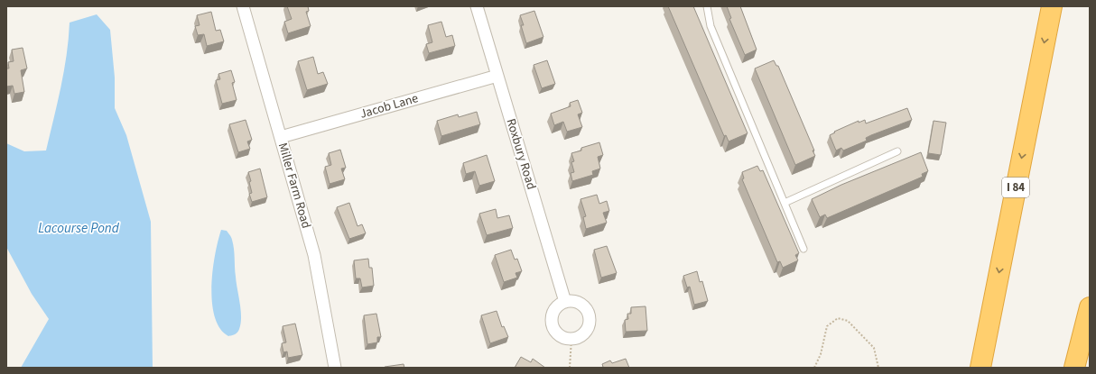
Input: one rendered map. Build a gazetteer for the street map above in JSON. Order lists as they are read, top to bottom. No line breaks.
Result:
{"streets":{"highway":["I 84"],"street":["Jacob Lane","Roxbury Road","Miller Farm Road"]},"crossings":[["Jacob Lane","Roxbury Road"],["Jacob Lane","Miller Farm Road"]],"water":["Lacourse Pond"]}
